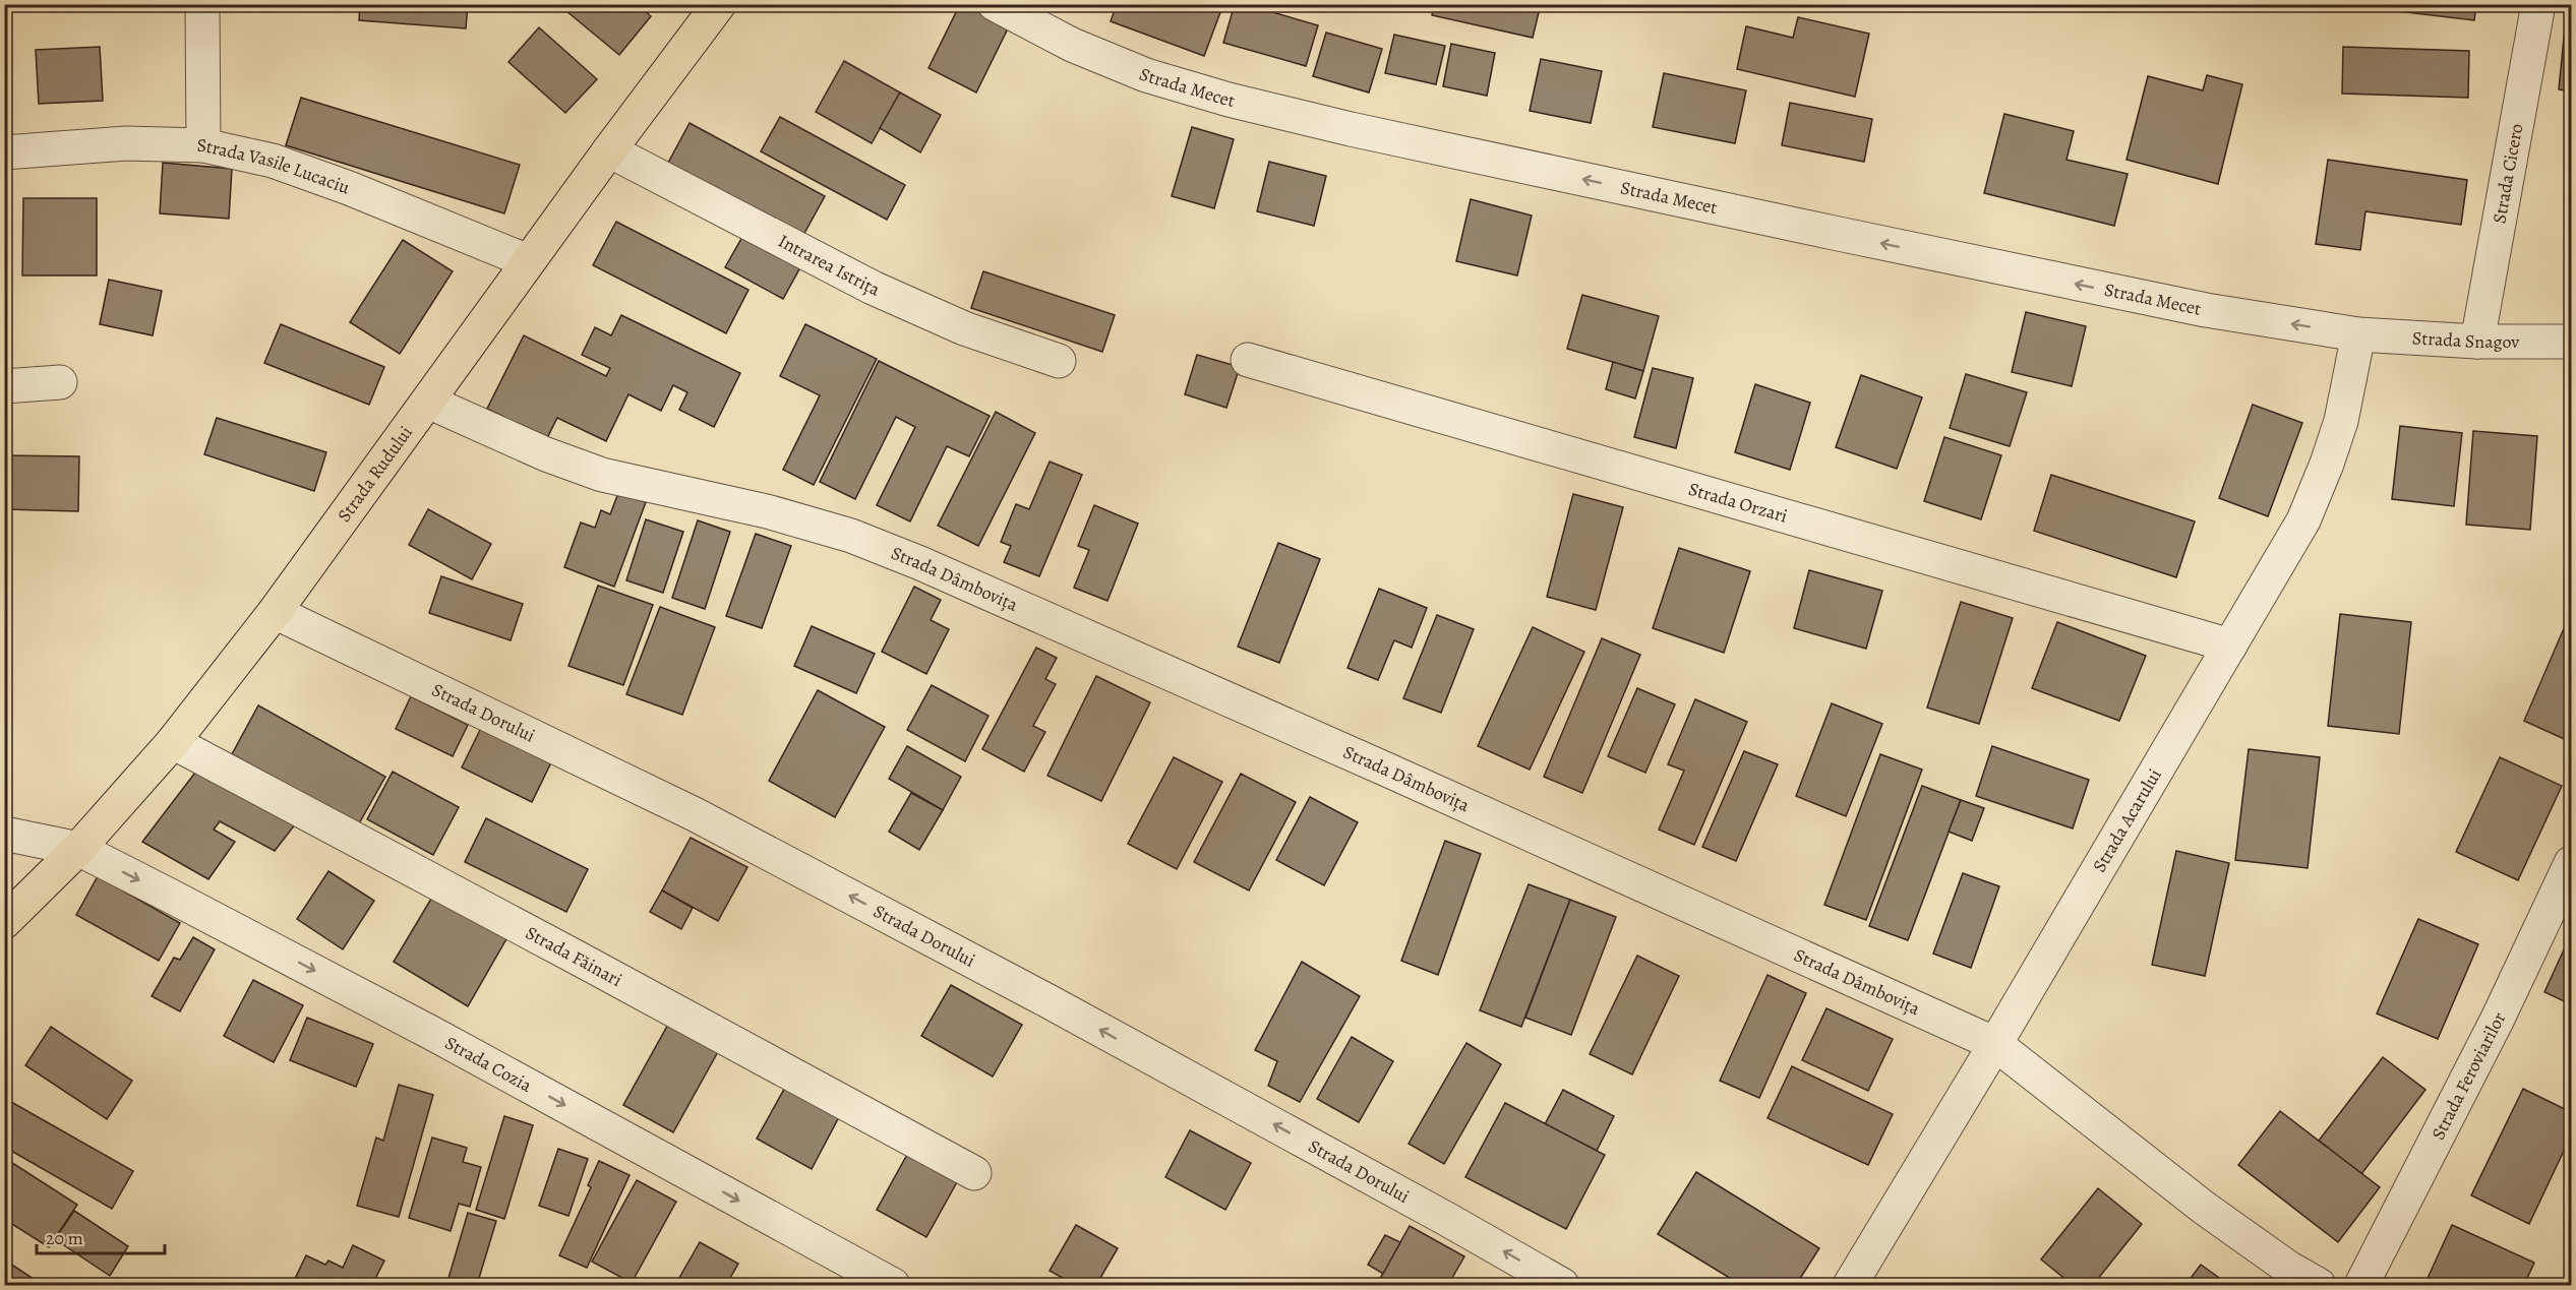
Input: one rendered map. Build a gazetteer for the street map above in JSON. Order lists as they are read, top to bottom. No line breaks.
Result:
{"streets":{"main road":["Strada Rudului"],"street":["Strada Mecet","Strada Vasile Lucaciu","Strada Cicero","Intrarea Istrița","Strada Snagov","Strada Orzari","Strada Dâmbovița","Strada Dorului","Strada Acarului","Strada Făinari","Strada Cozia","Strada Feroviarilor"]},"crossings":[["Strada Mecet","Strada Snagov"],["Strada Mecet","Strada Acarului"],["Strada Vasile Lucaciu","Strada Rudului"],["Strada Cicero","Strada Snagov"],["Intrarea Istrița","Strada Rudului"],["Strada Snagov","Strada Acarului"],["Strada Rudului","Strada Dâmbovița"],["Strada Rudului","Strada Dorului"],["Strada Rudului","Strada Făinari"],["Strada Rudului","Strada Cozia"],["Strada Orzari","Strada Acarului"],["Strada Dâmbovița","Strada Acarului"]],"one_way":["Strada Mecet","Strada Dorului","Strada Cozia"],"scale_bar":"20 m"}
